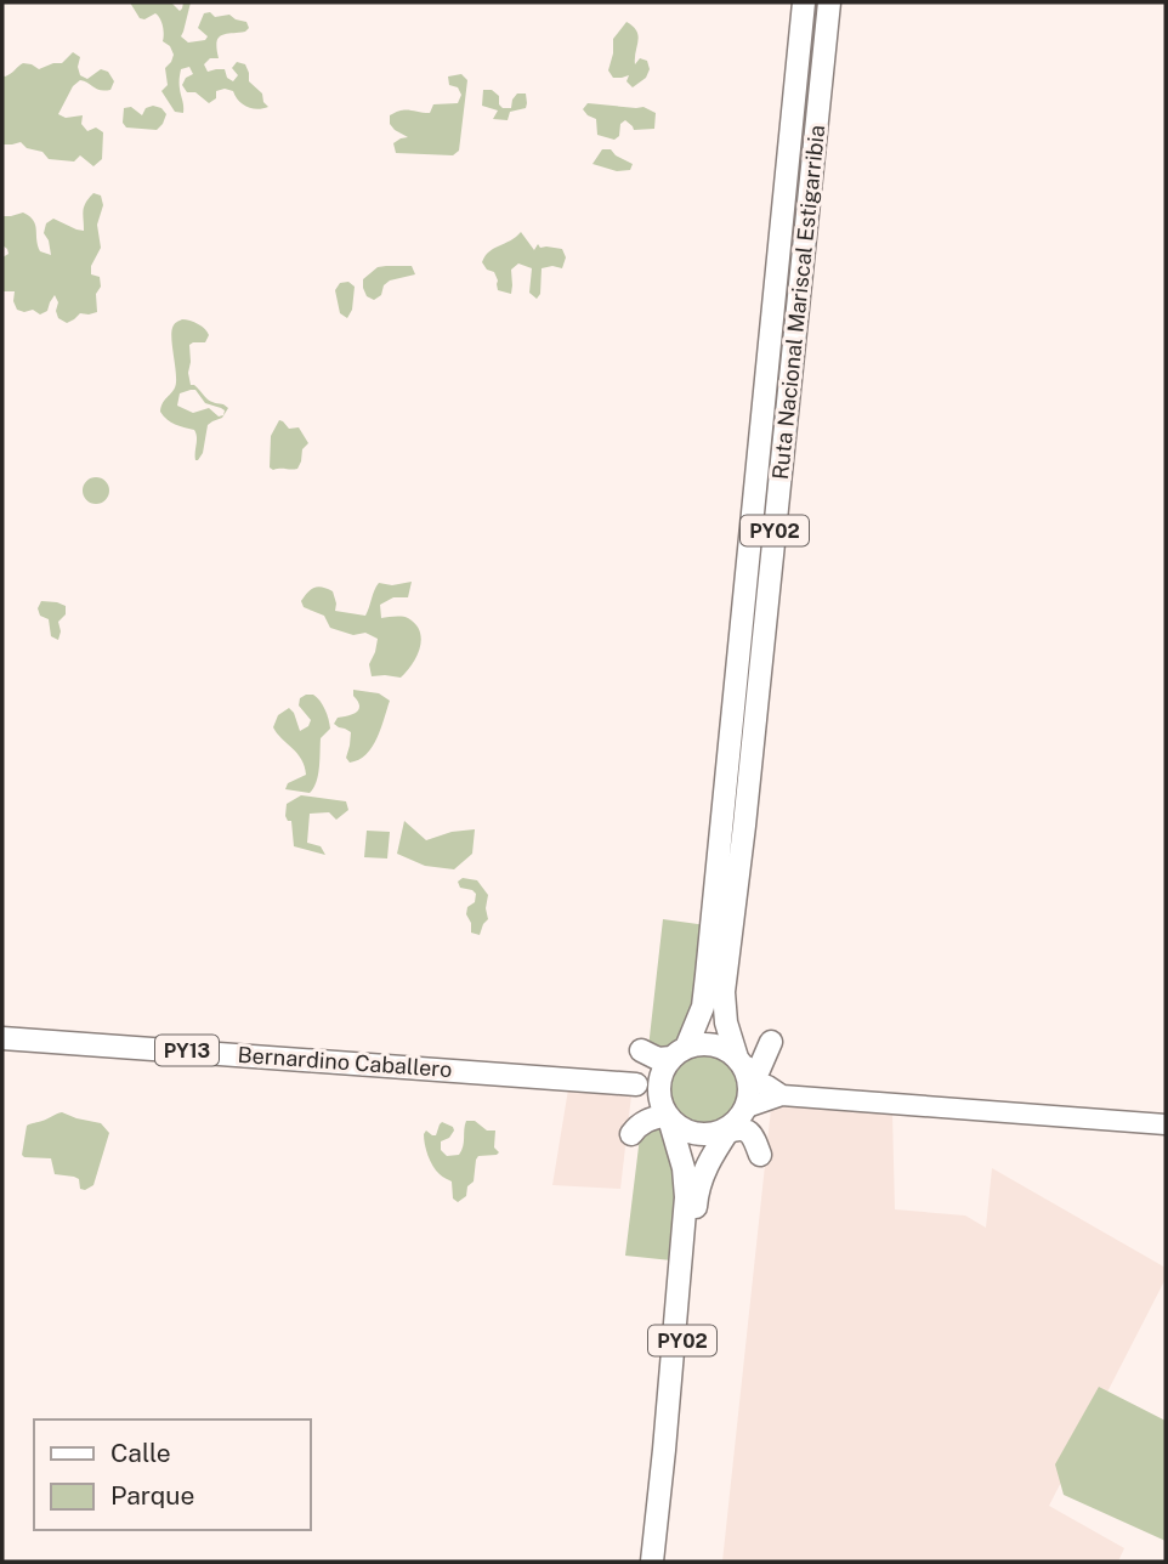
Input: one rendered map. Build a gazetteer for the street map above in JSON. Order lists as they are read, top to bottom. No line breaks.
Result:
{"streets":{"highway":["Ruta Nacional Mariscal Estigarribia","PY02","PY13","Bernardino Caballero"]},"crossings":[["Ruta Nacional Mariscal Estigarribia","PY02"]],"legend":["Calle","Parque"]}
